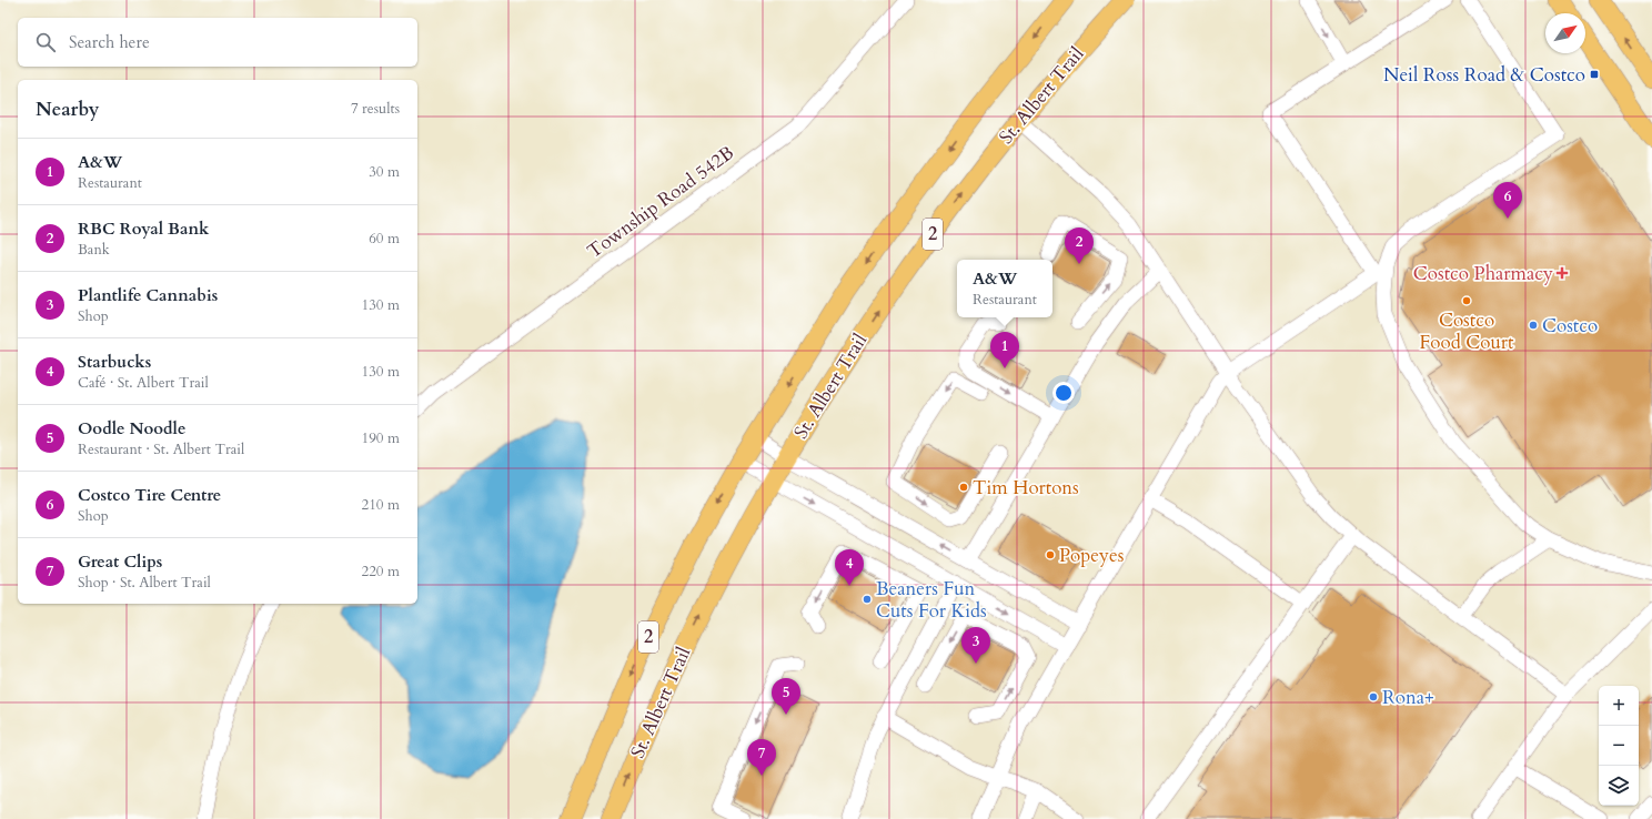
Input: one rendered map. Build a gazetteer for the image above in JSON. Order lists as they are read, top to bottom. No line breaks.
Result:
{"streets":{"main road":["St. Albert Trail","2"],"street":["Township Road 542B"]},"places":{"transit":["Neil Ross Road & Costco"],"health":["Costco Pharmacy"],"other":["Costco Food Court","Costco","Tim Hortons","Popeyes","Beaners Fun Cuts For Kids","Rona+"]},"north":"top right","page":{"search":"Search here","heading":["Nearby","7 results"],"list":[{"mark":"1","name":"A&W","note":"Restaurant","value":"30 m"},{"mark":"2","name":"RBC Royal Bank","note":"Bank","value":"60 m"},{"mark":"3","name":"Plantlife Cannabis","note":"Shop","value":"130 m"},{"mark":"4","name":"Starbucks","note":"Café · St. Albert Trail","value":"130 m"},{"mark":"5","name":"Oodle Noodle","note":"Restaurant · St. Albert Trail","value":"190 m"},{"mark":"6","name":"Costco Tire Centre","note":"Shop","value":"210 m"},{"mark":"7","name":"Great Clips","note":"Shop · St. Albert Trail","value":"220 m"}],"pins":["6","2","1","4","3","5","7"],"popup":["A&W","Restaurant"],"map_buttons":["+","−"]}}
